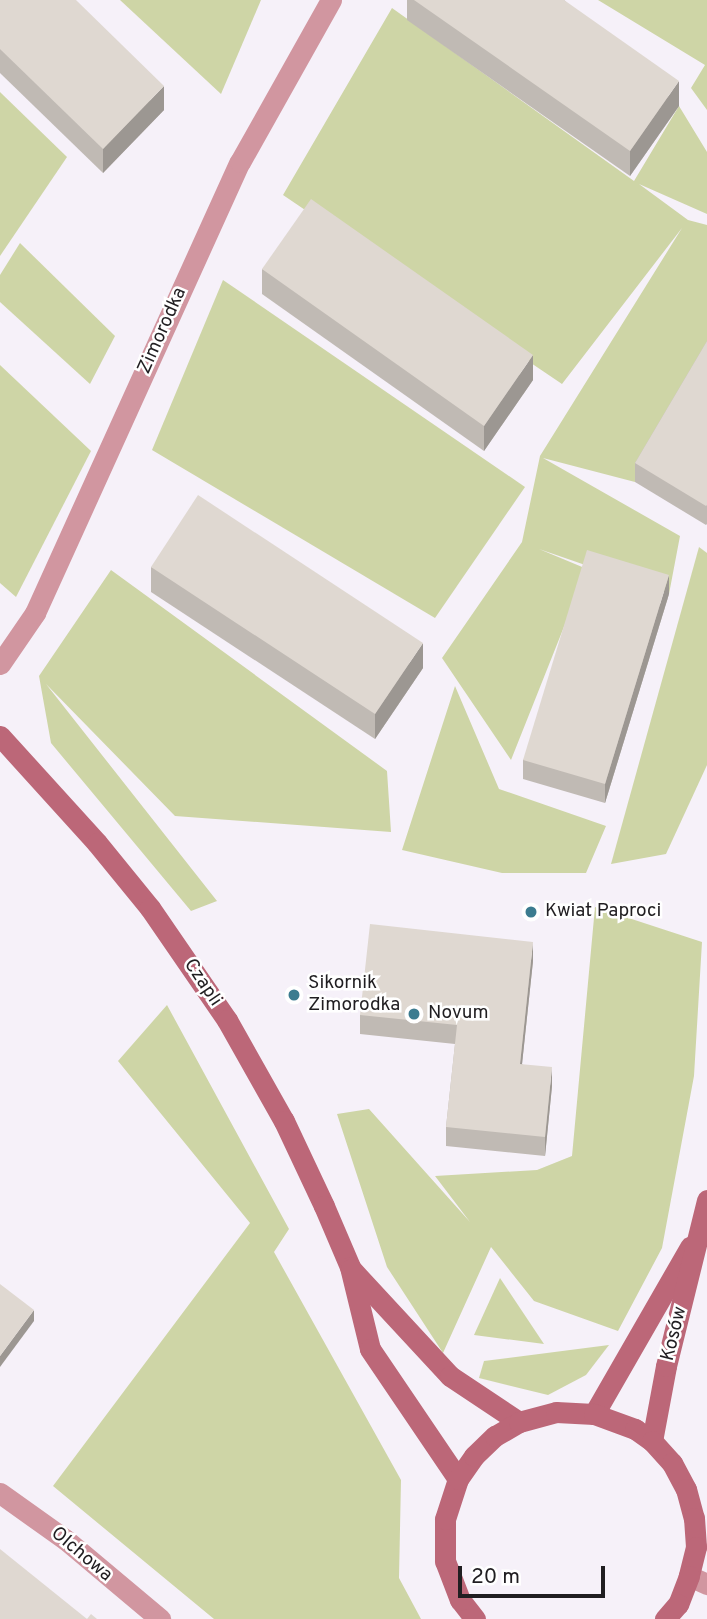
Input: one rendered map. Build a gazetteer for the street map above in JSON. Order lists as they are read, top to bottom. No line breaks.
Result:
{"streets":{"street":["Zimorodka","Czapli","Kosów","Olchowa"]},"places":["Kwiat Paproci","Sikornik Zimorodka","Novum"],"scale_bar":"20 m"}
